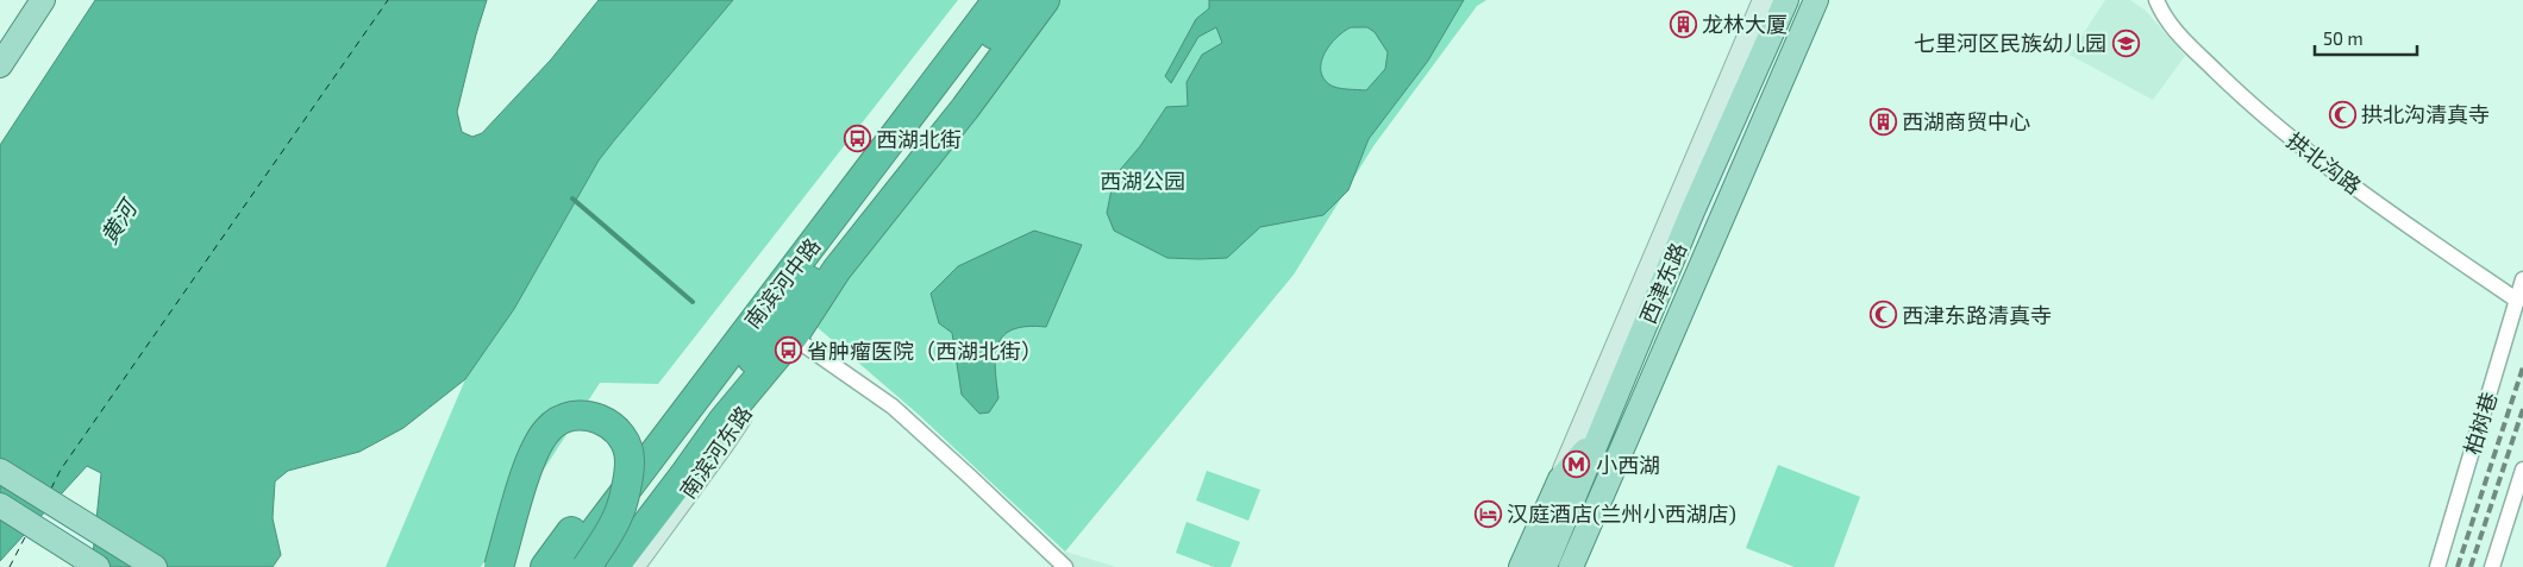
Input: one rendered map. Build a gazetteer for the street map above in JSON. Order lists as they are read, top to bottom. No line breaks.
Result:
{"streets":{"highway":["南滨河中路"],"main road":["西津东路"],"street":["拱北沟路","柏树巷","南滨河东路"]},"crossings":[["拱北沟路","柏树巷"]],"water":["黄河"],"parks":["西湖公园"],"places":{"building":["龙林大厦","西湖商贸中心"],"school or university":["七里河区民族幼儿园"],"mosque":["拱北沟清真寺","西津东路清真寺"],"bus stop":["西湖北街","省肿瘤医院（西湖北街）"],"metro station":["小西湖"],"hotel":["汉庭酒店(兰州小西湖店)"]},"scale_bar":"50 m"}
